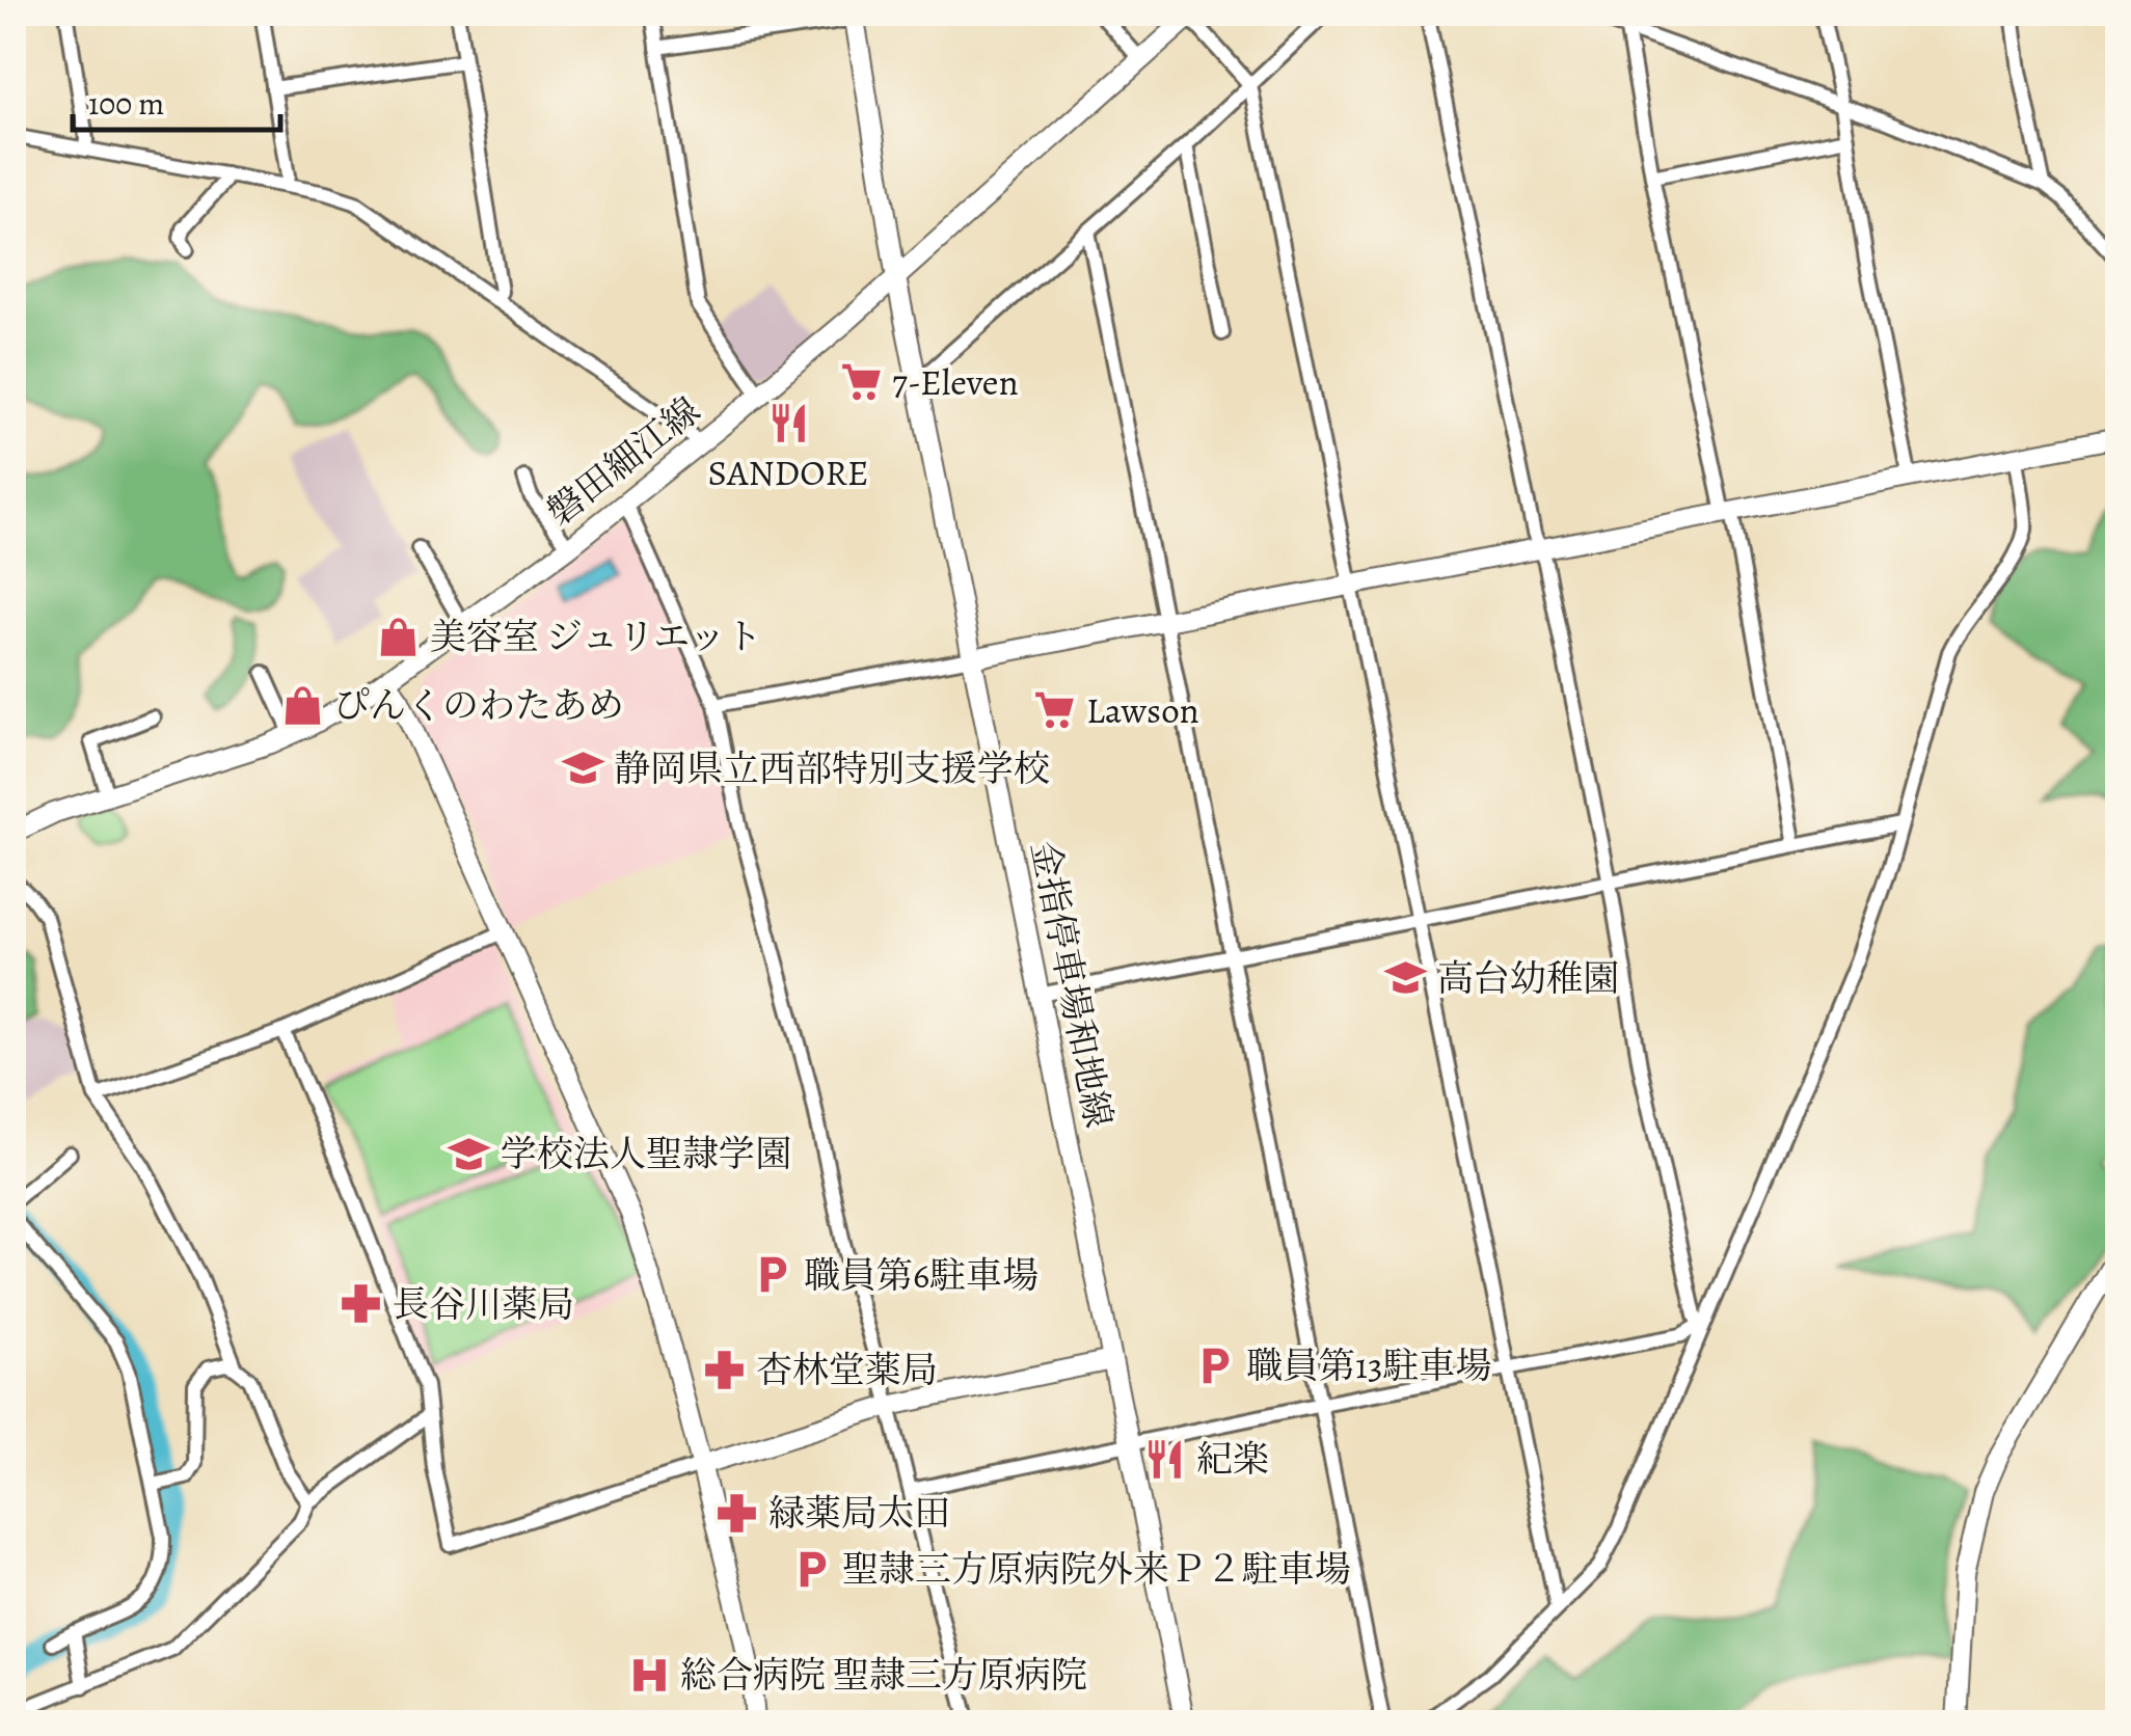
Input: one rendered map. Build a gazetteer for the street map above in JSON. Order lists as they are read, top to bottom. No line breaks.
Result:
{"streets":{"street":["磐田細江線","金指停車場和地線"]},"crossings":[["磐田細江線","金指停車場和地線"]],"places":{"supermarket":["7-Eleven","Lawson"],"restaurant":["SANDORE","紀楽"],"shop":["美容室 ジュリエット","ぴんくのわたあめ"],"school or university":["静岡県立西部特別支援学校","高台幼稚園","学校法人聖隷学園"],"parking":["職員第6駐車場","職員第13駐車場","聖隷三方原病院外来Ｐ２駐車場"],"pharmacy":["長谷川薬局","杏林堂薬局","緑薬局太田"],"hospital":["総合病院 聖隷三方原病院"]},"scale_bar":"100 m"}
